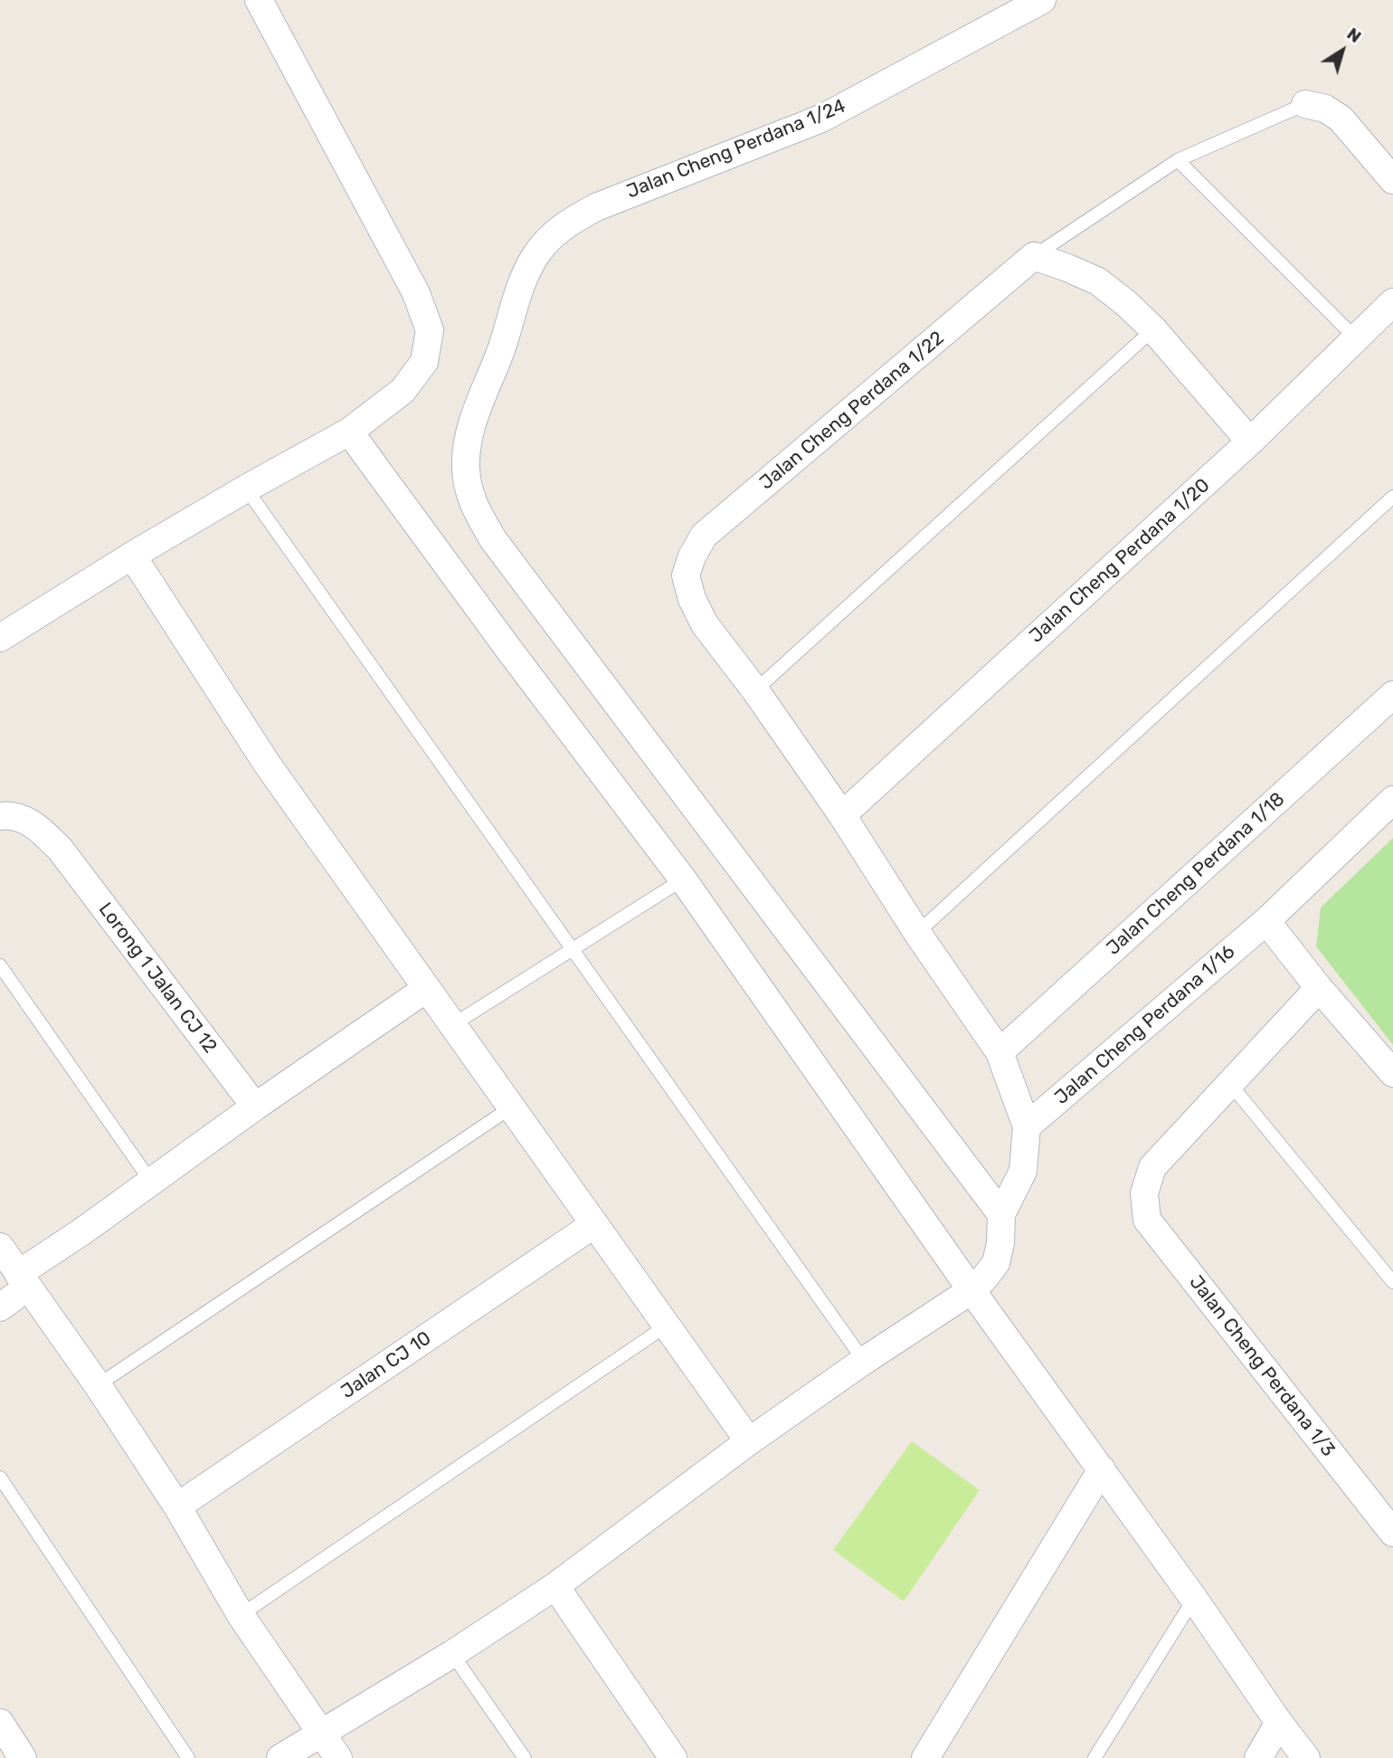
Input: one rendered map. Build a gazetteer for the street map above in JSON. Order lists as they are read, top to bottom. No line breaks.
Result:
{"streets":{"street":["Jalan Cheng Perdana 1/24","Jalan Cheng Perdana 1/22","Jalan Cheng Perdana 1/20","Jalan Cheng Perdana 1/18","Lorong 1 Jalan CJ 12","Jalan Cheng Perdana 1/16","Jalan CJ 10","Jalan Cheng Perdana 1/3"]},"north":"top right"}
